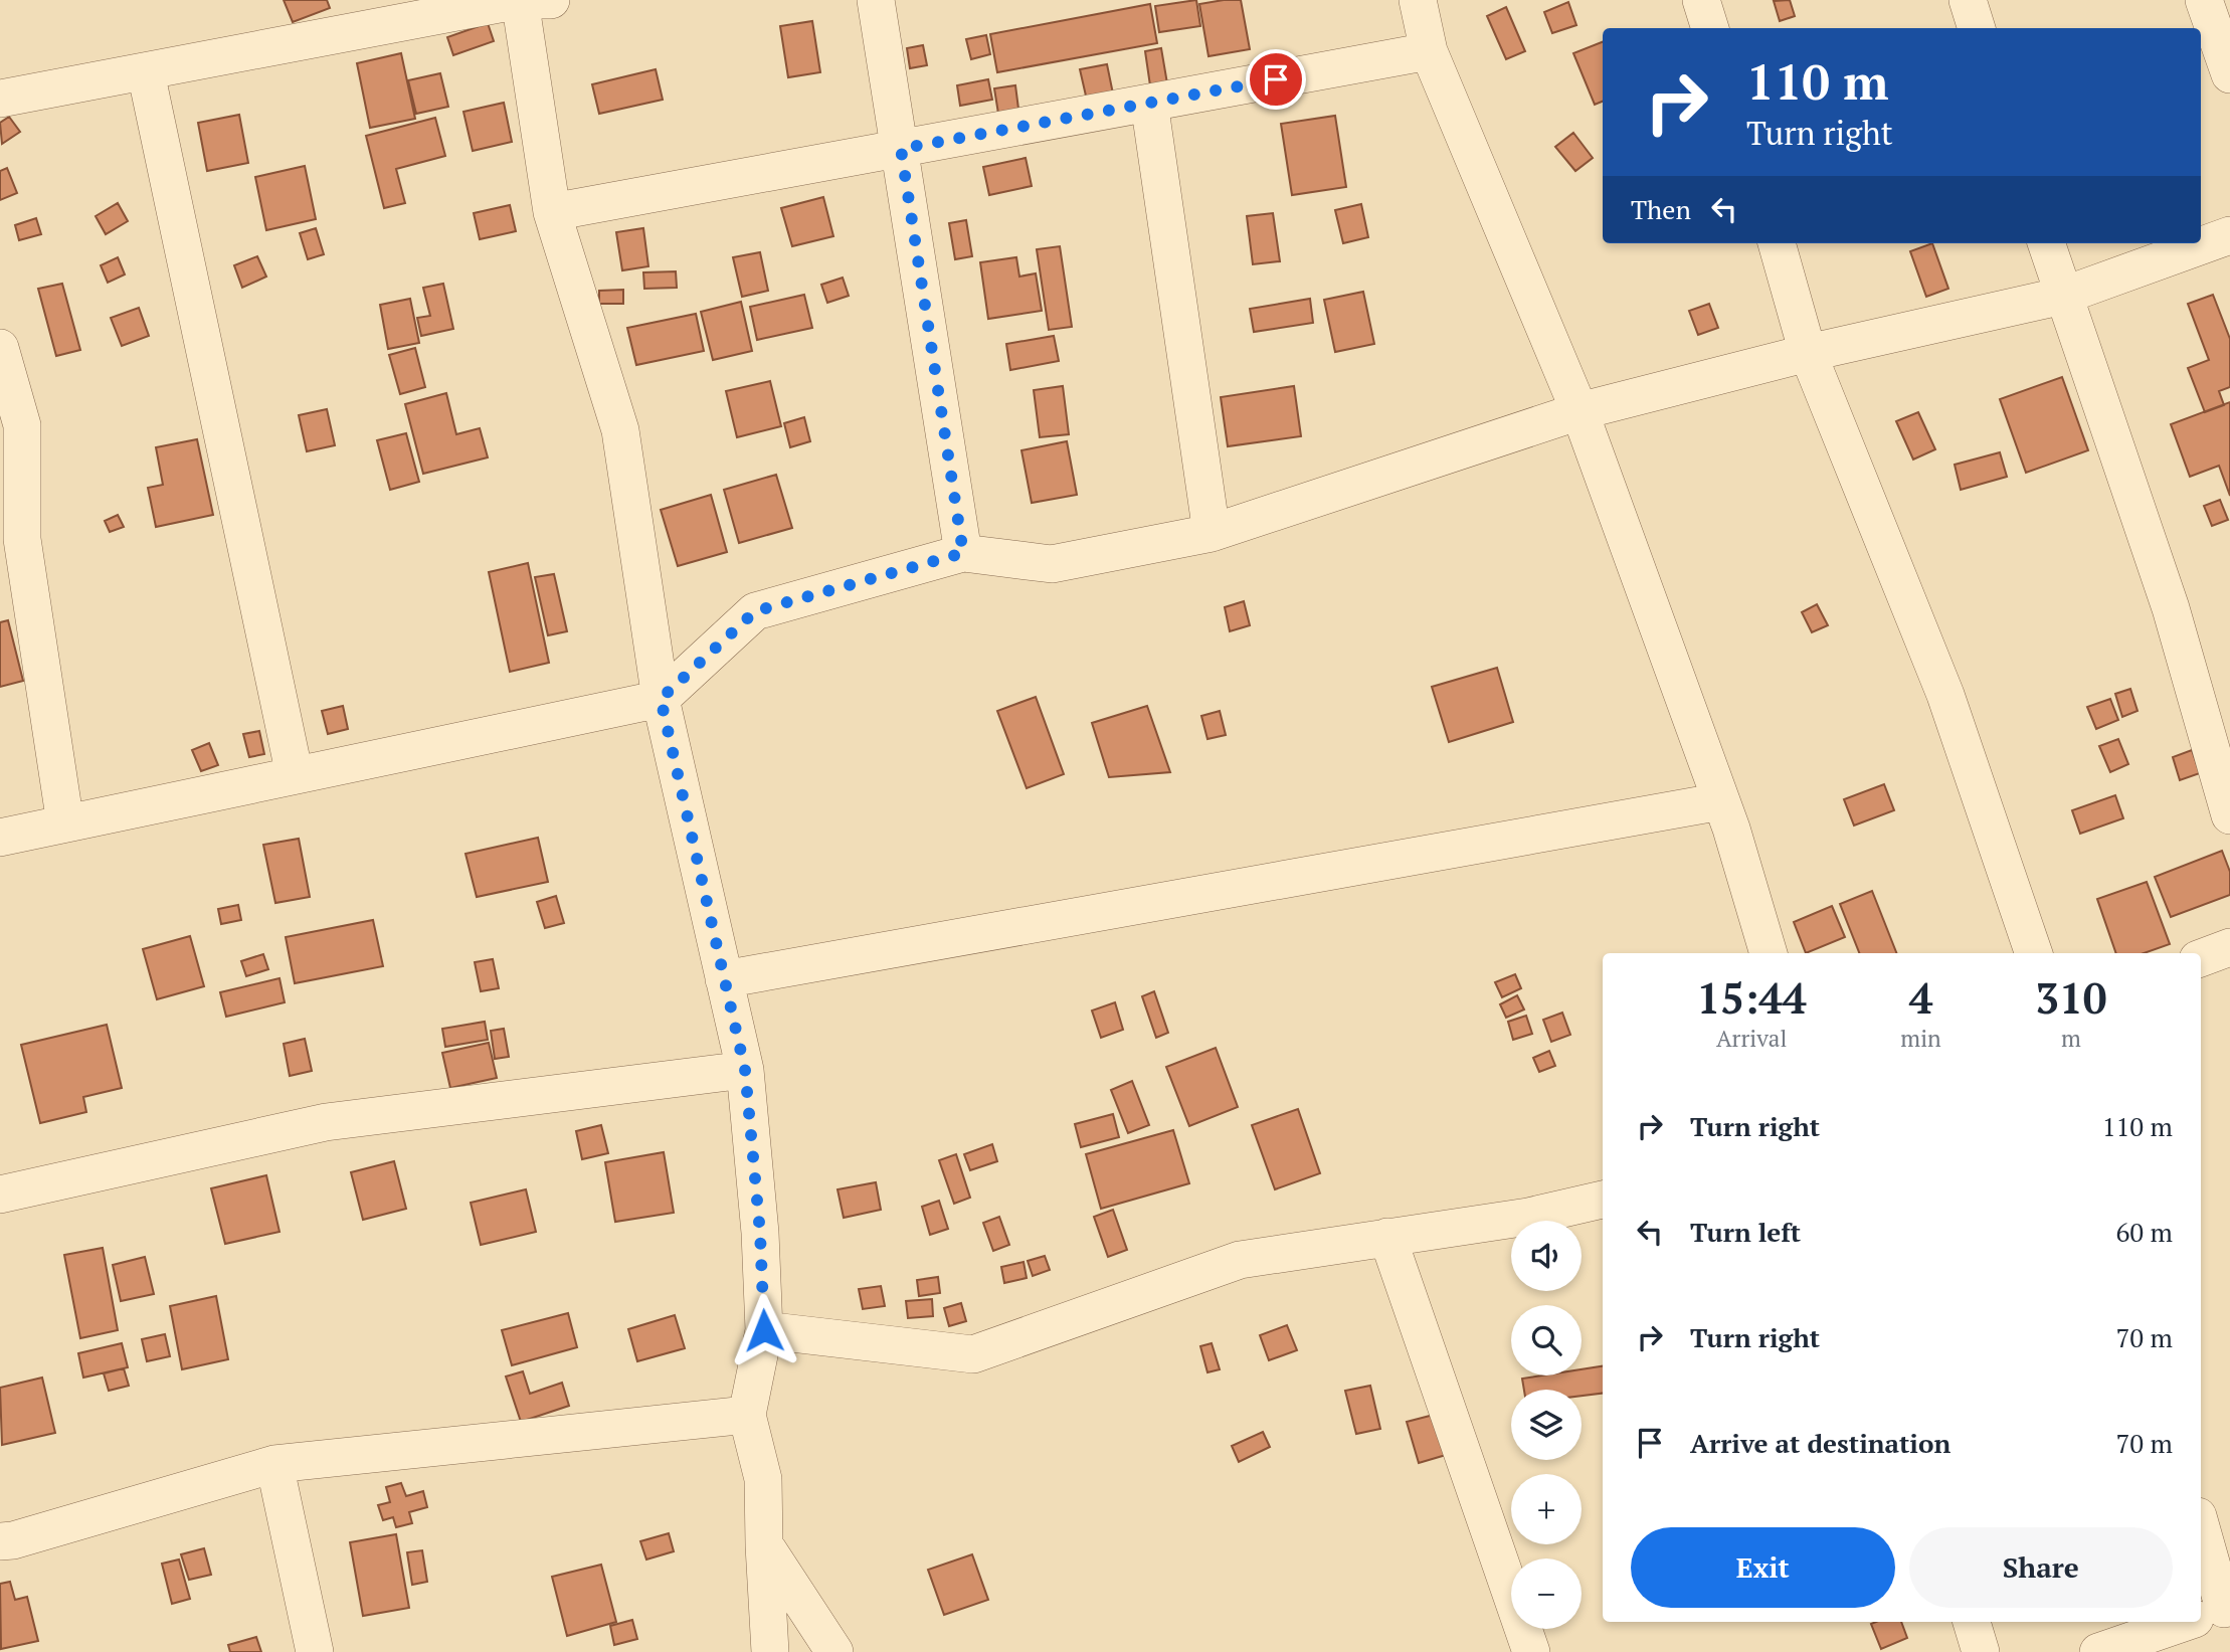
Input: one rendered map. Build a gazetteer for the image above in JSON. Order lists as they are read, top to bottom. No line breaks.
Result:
{"page":{"turn":["110 m","Turn right"],"then":"Then","eta":["15:44","Arrival","4","min","310","m"],"list":[{"name":"Turn right","value":"110 m"},{"name":"Turn left","value":"60 m"},{"name":"Turn right","value":"70 m"},{"name":"Arrive at destination","value":"70 m"}],"map_buttons":["+","−"],"buttons":["Exit","Share"]}}
